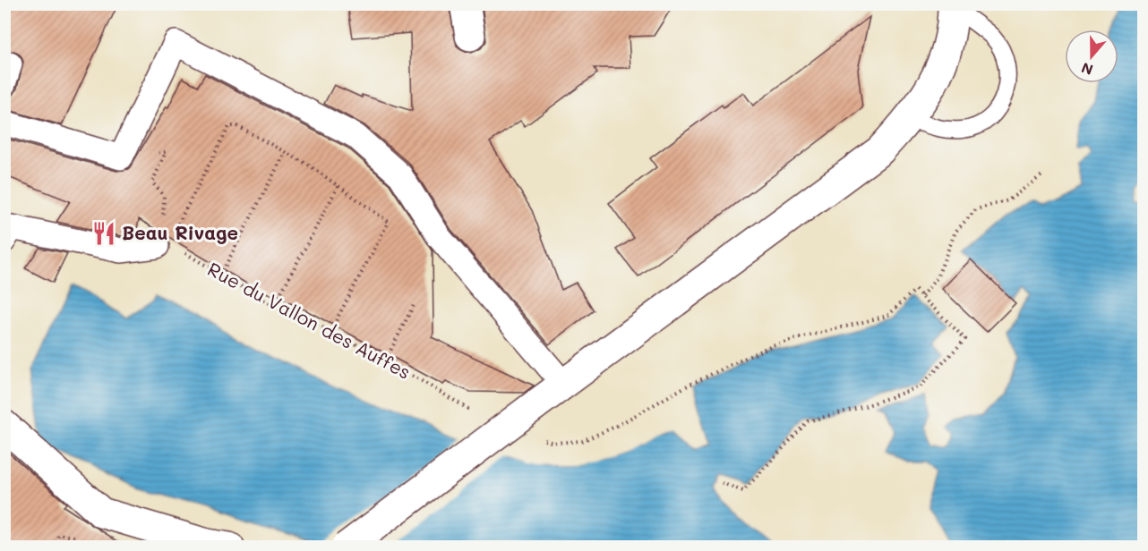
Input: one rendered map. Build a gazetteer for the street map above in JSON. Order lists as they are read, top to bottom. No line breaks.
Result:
{"streets":{"path":["Rue du Vallon des Auffes"]},"places":{"restaurant":["Beau Rivage"]},"north":"bottom"}
